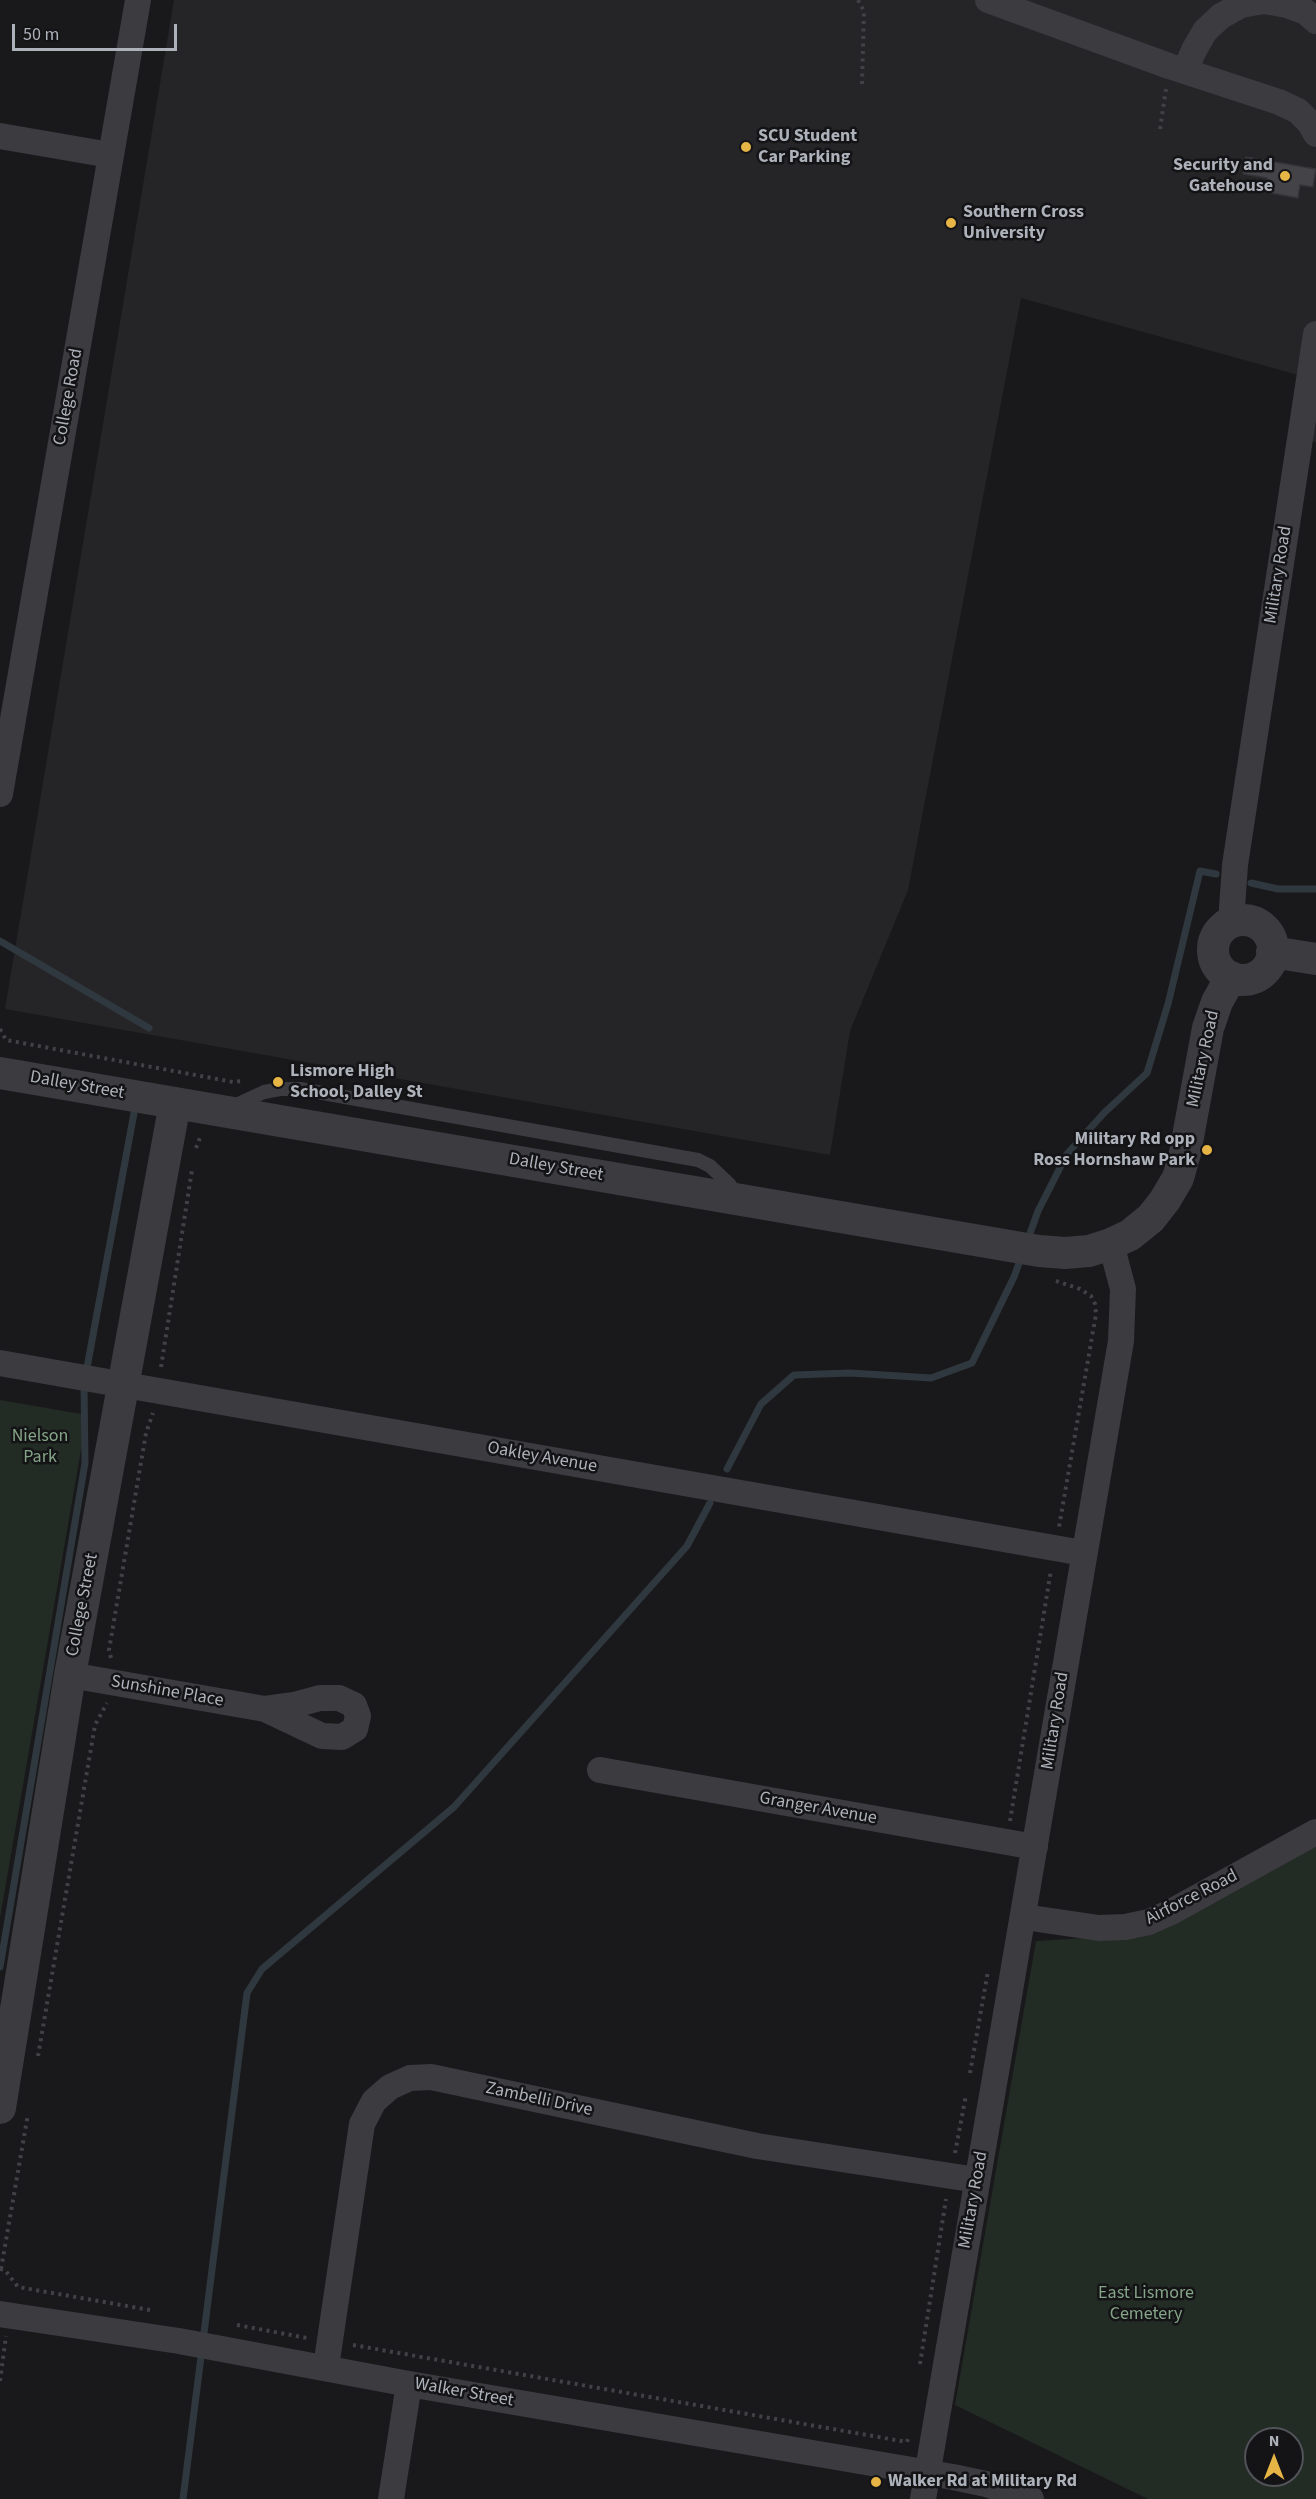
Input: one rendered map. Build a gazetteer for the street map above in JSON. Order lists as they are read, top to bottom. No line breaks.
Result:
{"streets":{"street":["College Road","Military Road","Dalley Street","Oakley Avenue","College Street","Sunshine Place","Granger Avenue","Airforce Road","Zambelli Drive","Walker Street"]},"crossings":[["Military Road","Dalley Street"],["Military Road","Oakley Avenue"],["Military Road","Granger Avenue"],["Military Road","Airforce Road"],["Military Road","Zambelli Drive"],["Military Road","Walker Street"],["Dalley Street","College Street"],["Oakley Avenue","College Street"],["College Street","Sunshine Place"],["Zambelli Drive","Walker Street"]],"parks":["Nielson Park","East Lismore Cemetery"],"places":["SCU Student Car Parking","Security and Gatehouse","Southern Cross University","Lismore High School, Dalley St","Military Rd opp Ross Hornshaw Park","Walker Rd at Military Rd"],"scale_bar":"50 m","north":"top"}
